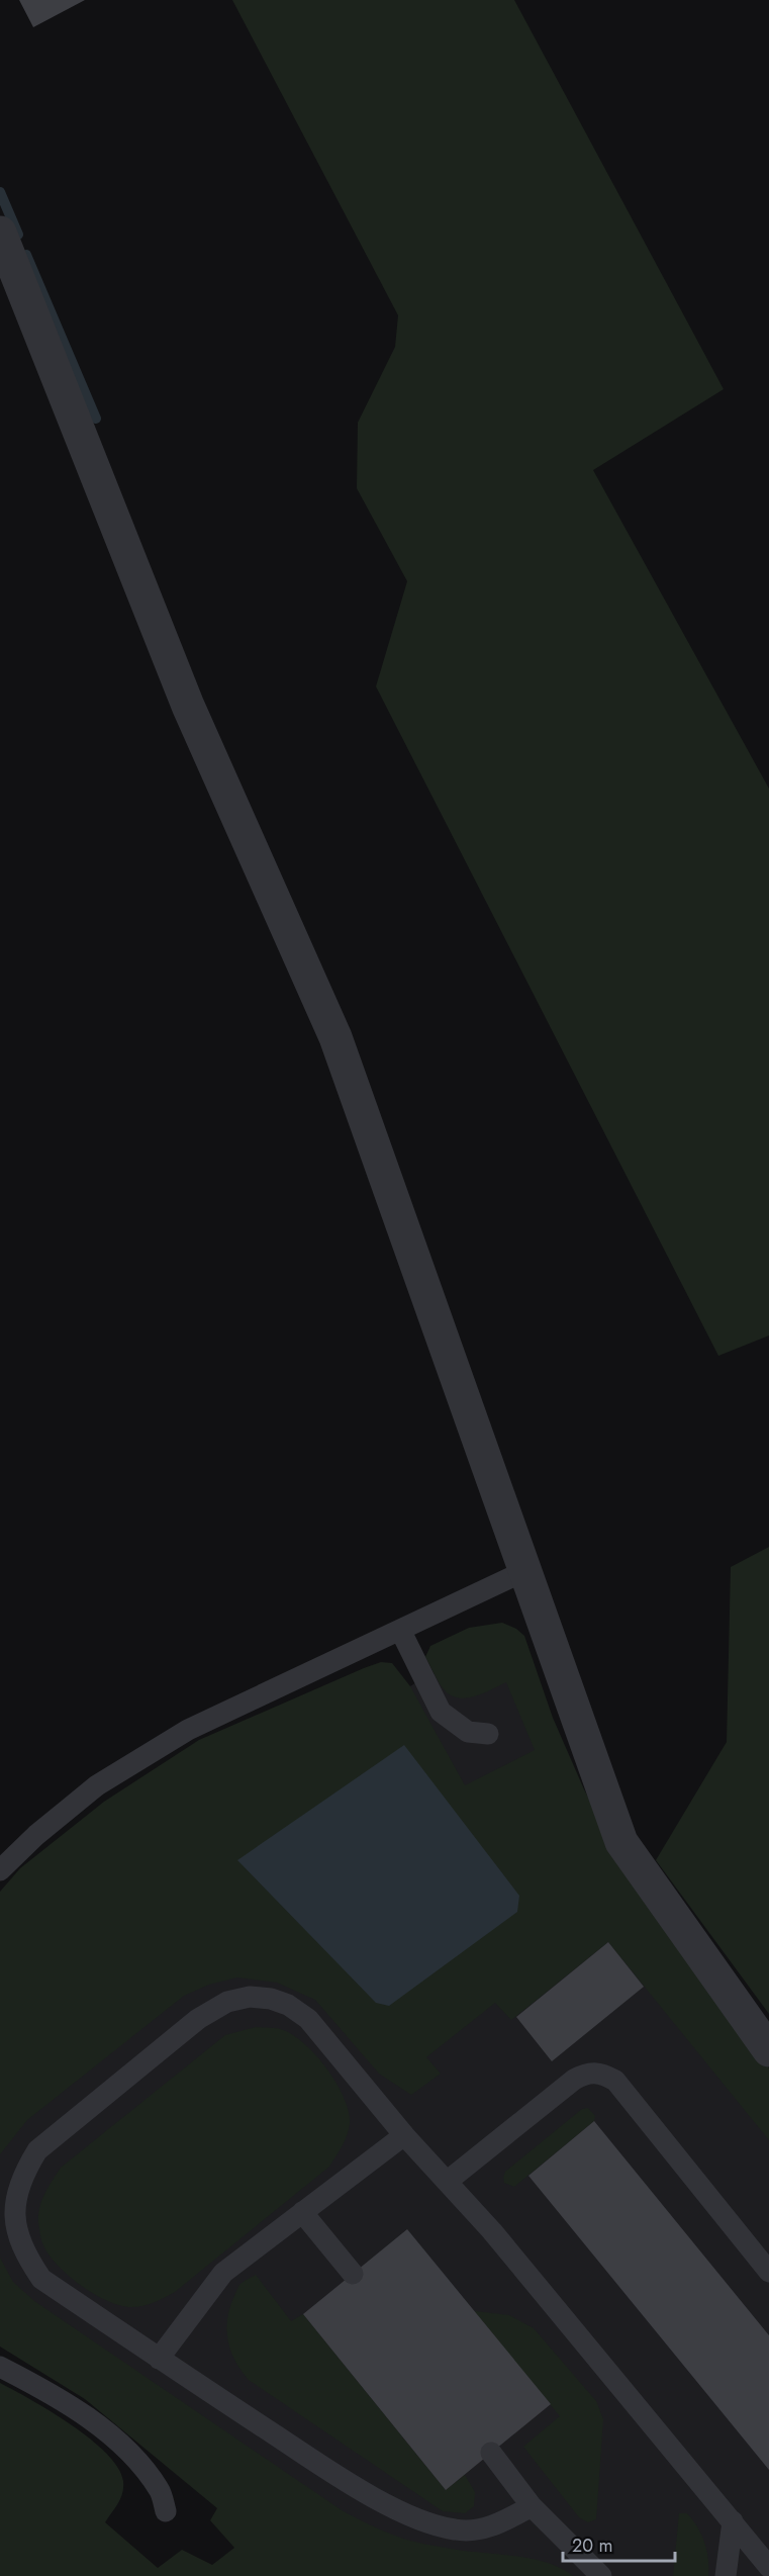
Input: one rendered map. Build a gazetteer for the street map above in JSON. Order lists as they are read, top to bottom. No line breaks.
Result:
{"scale_bar":"20 m"}
